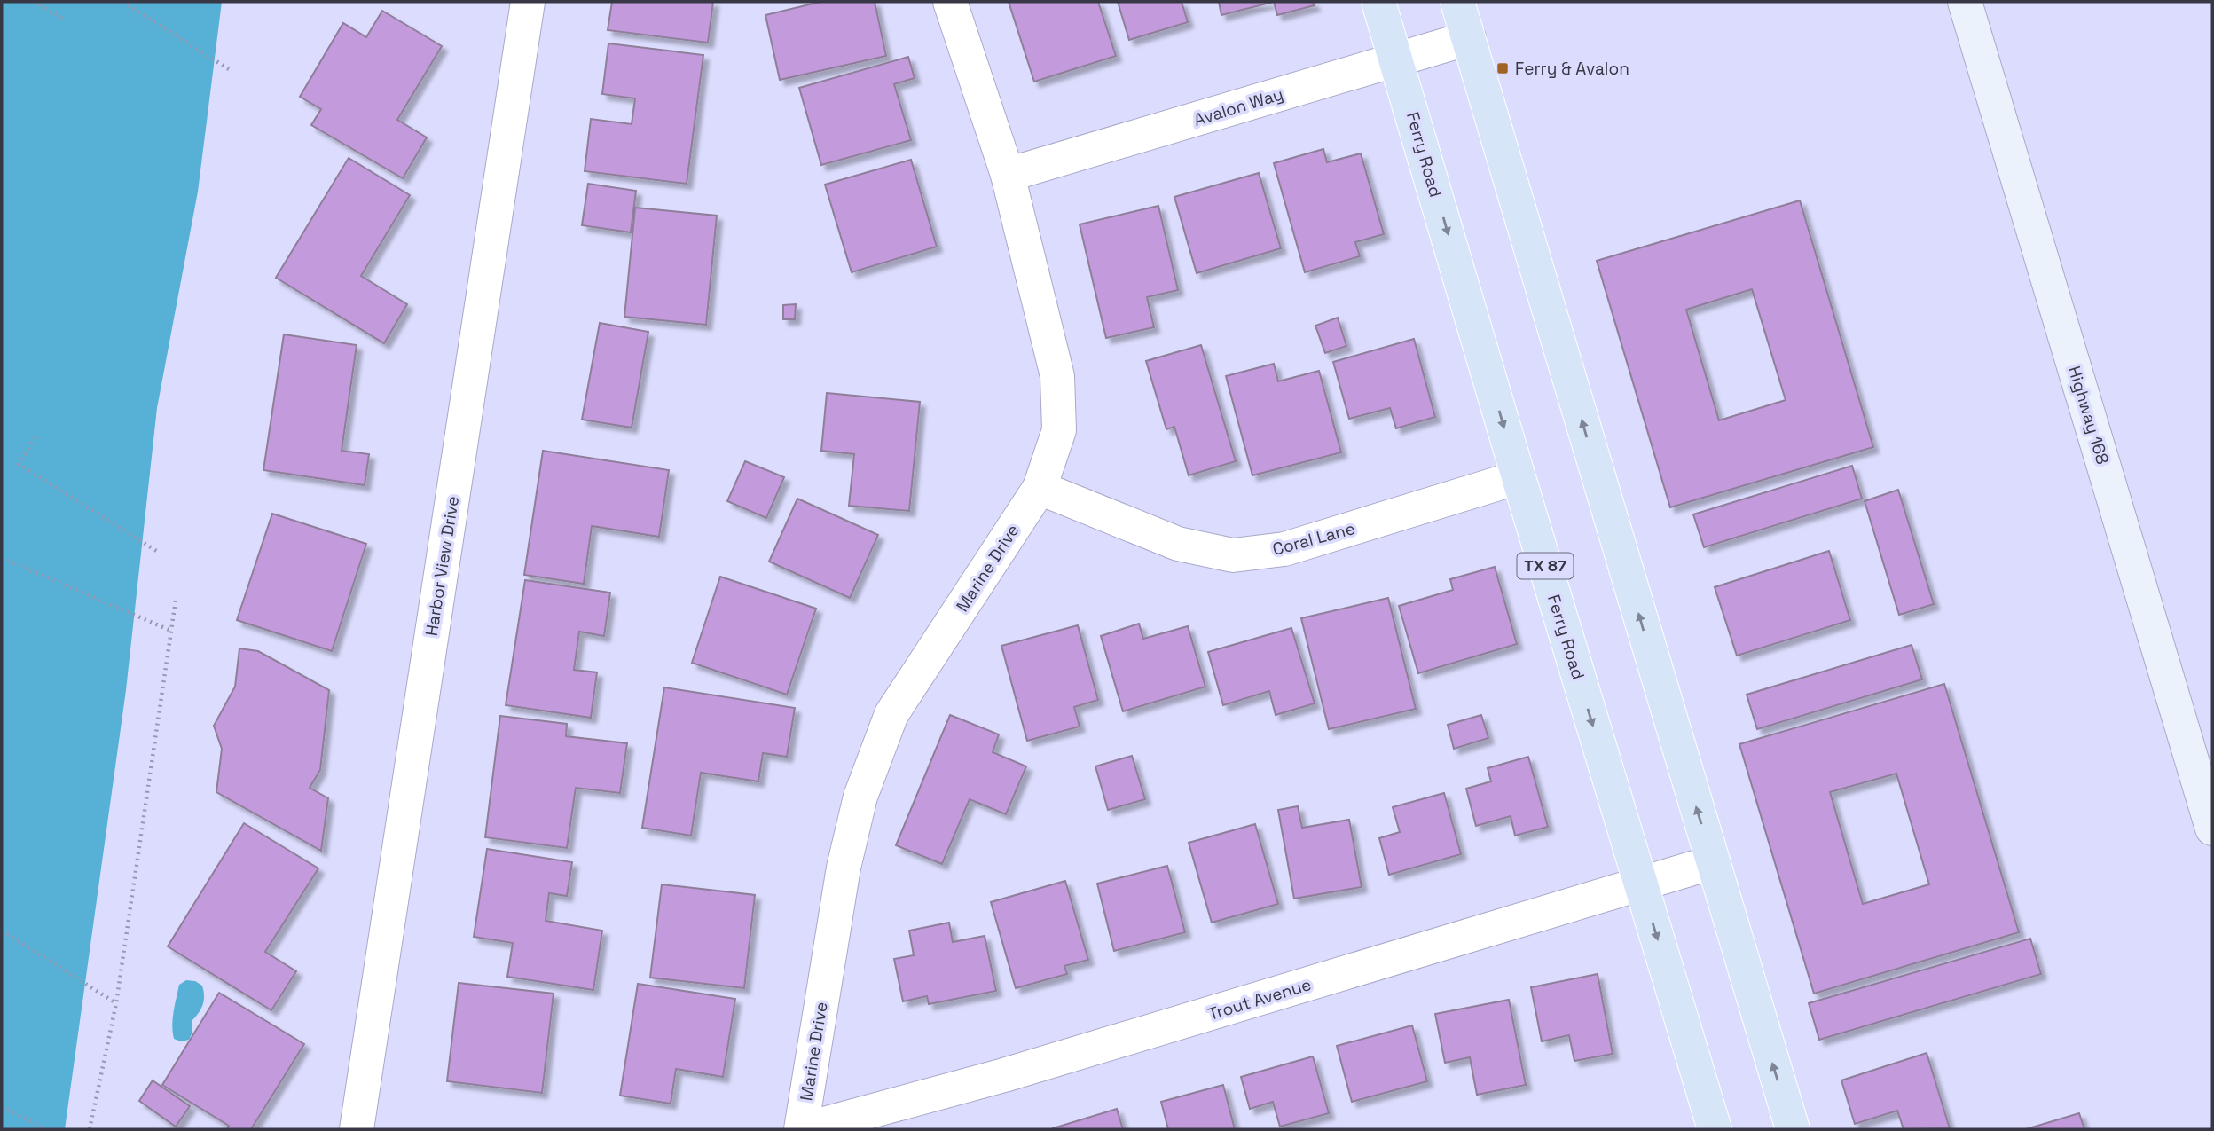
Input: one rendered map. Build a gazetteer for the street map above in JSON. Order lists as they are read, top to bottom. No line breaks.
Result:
{"streets":{"main road":["Ferry Road","TX 87"],"street":["Avalon Way","Highway 168","Coral Lane","Harbor View Drive","Marine Drive","Trout Avenue"]},"crossings":[["Avalon Way","Ferry Road"],["Avalon Way","Marine Drive"],["Ferry Road","Coral Lane"],["Ferry Road","Trout Avenue"],["Coral Lane","Marine Drive"],["Marine Drive","Trout Avenue"]],"places":{"transit":["Ferry & Avalon"]}}
